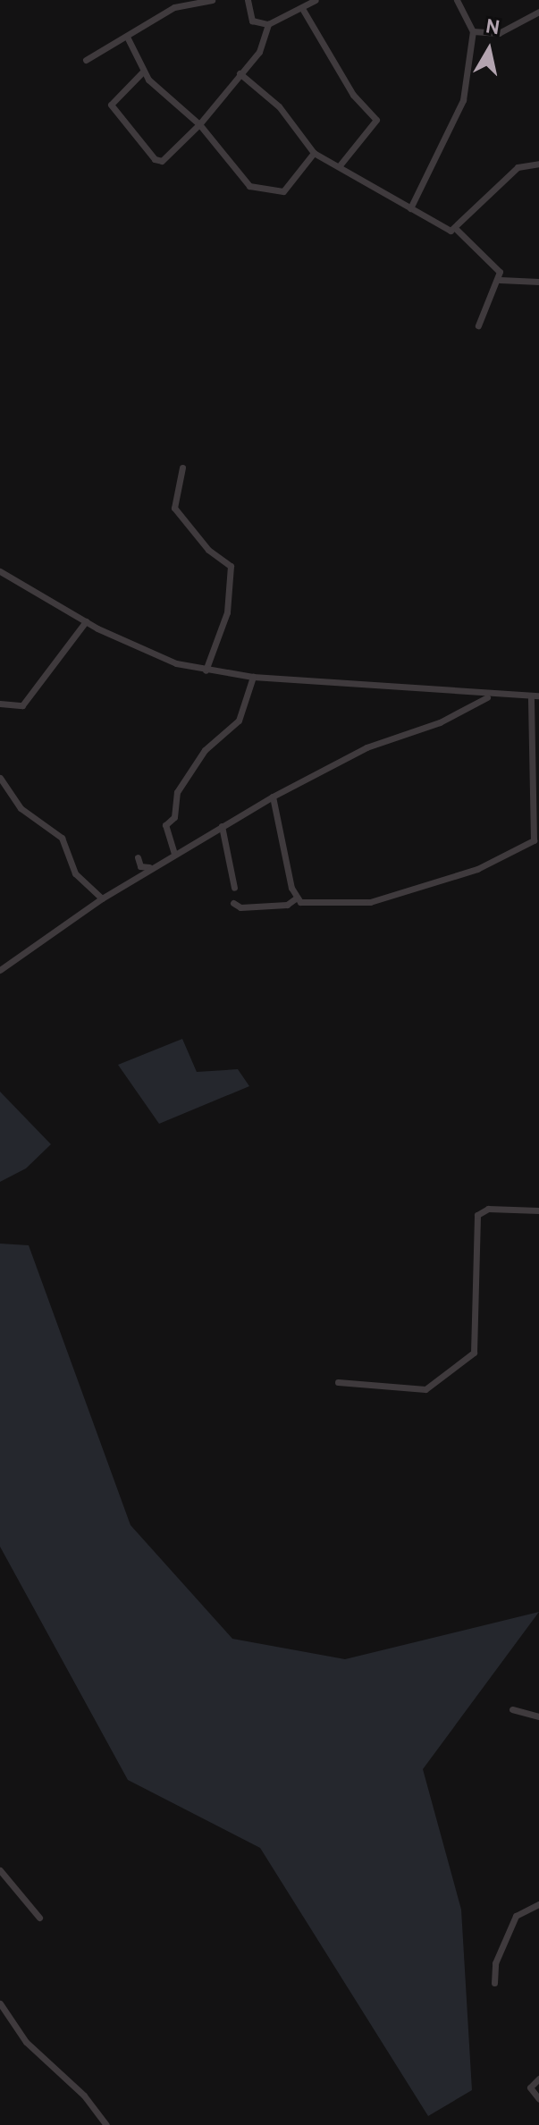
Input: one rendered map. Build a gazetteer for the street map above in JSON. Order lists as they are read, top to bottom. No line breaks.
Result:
{"north":"top"}
